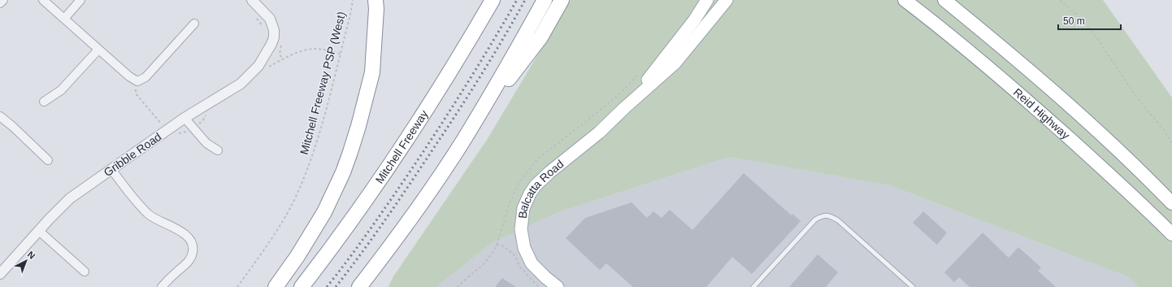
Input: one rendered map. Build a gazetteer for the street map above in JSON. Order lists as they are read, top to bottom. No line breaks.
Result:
{"streets":{"highway":["Reid Highway","Mitchell Freeway"],"main road":["Balcatta Road"],"street":["Gribble Road"],"path":["Mitchell Freeway PSP (West)"]},"scale_bar":"50 m","north":"top right"}
